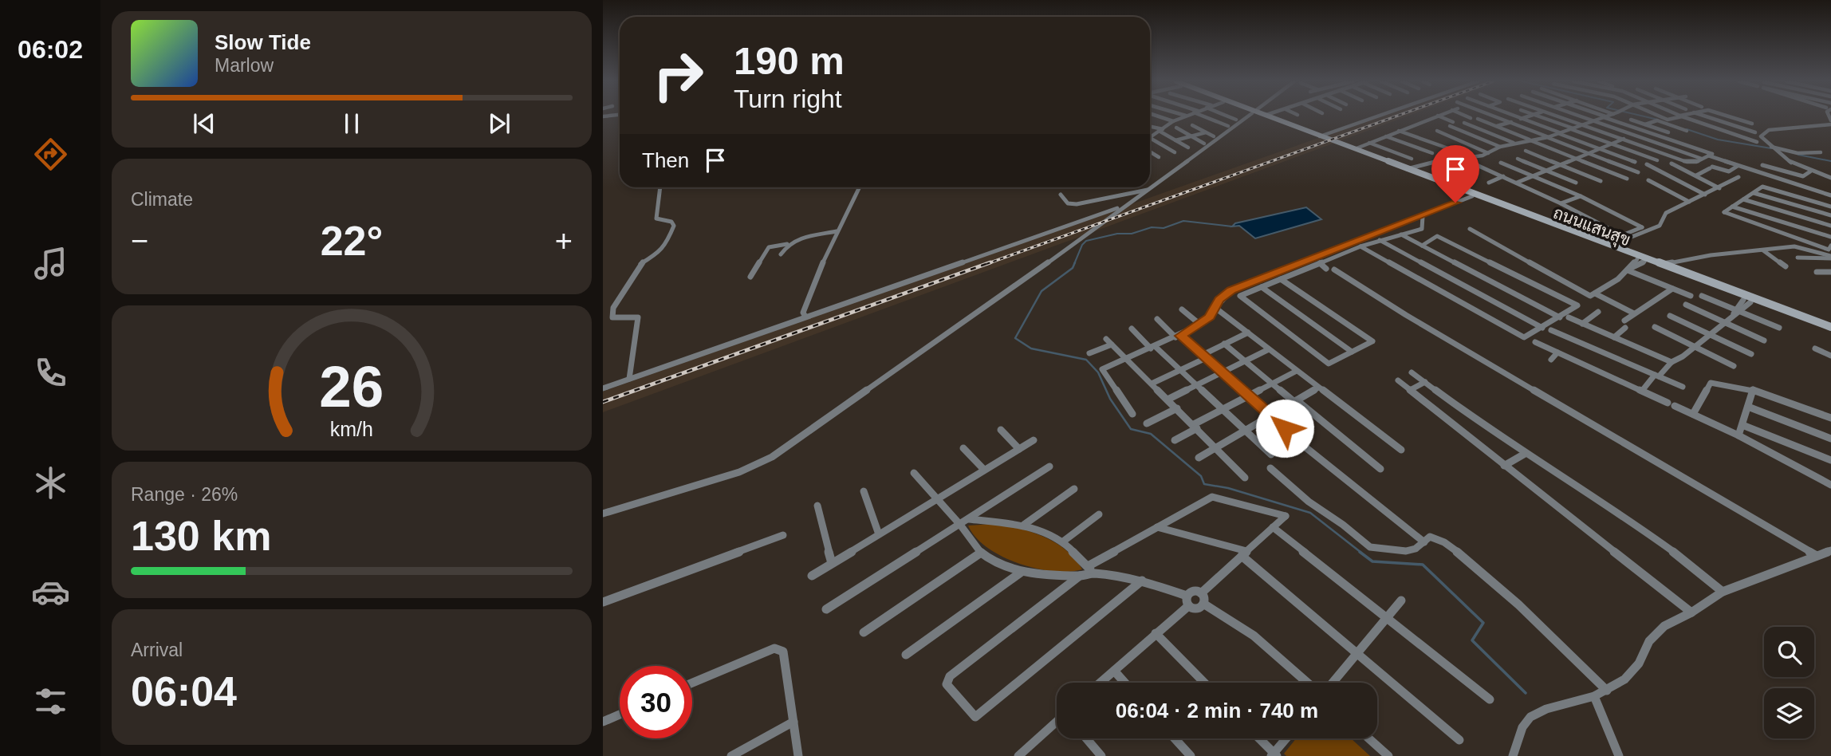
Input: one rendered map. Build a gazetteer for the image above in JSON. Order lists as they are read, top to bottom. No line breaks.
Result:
{"streets":{"main road":["ถนนแสนสุข"]},"page":{"tabs":"06:02","turn":["190 m","Turn right"],"song":["Slow Tide","Marlow"],"then":"Then","tile":["Climate",["Range · 26%","130 km"],["Arrival","06:04"]],"heat":["−","22°","+"],"limit":"30","trip":"06:04 · 2 min · 740 m","gauge":["26","km/h"]}}
